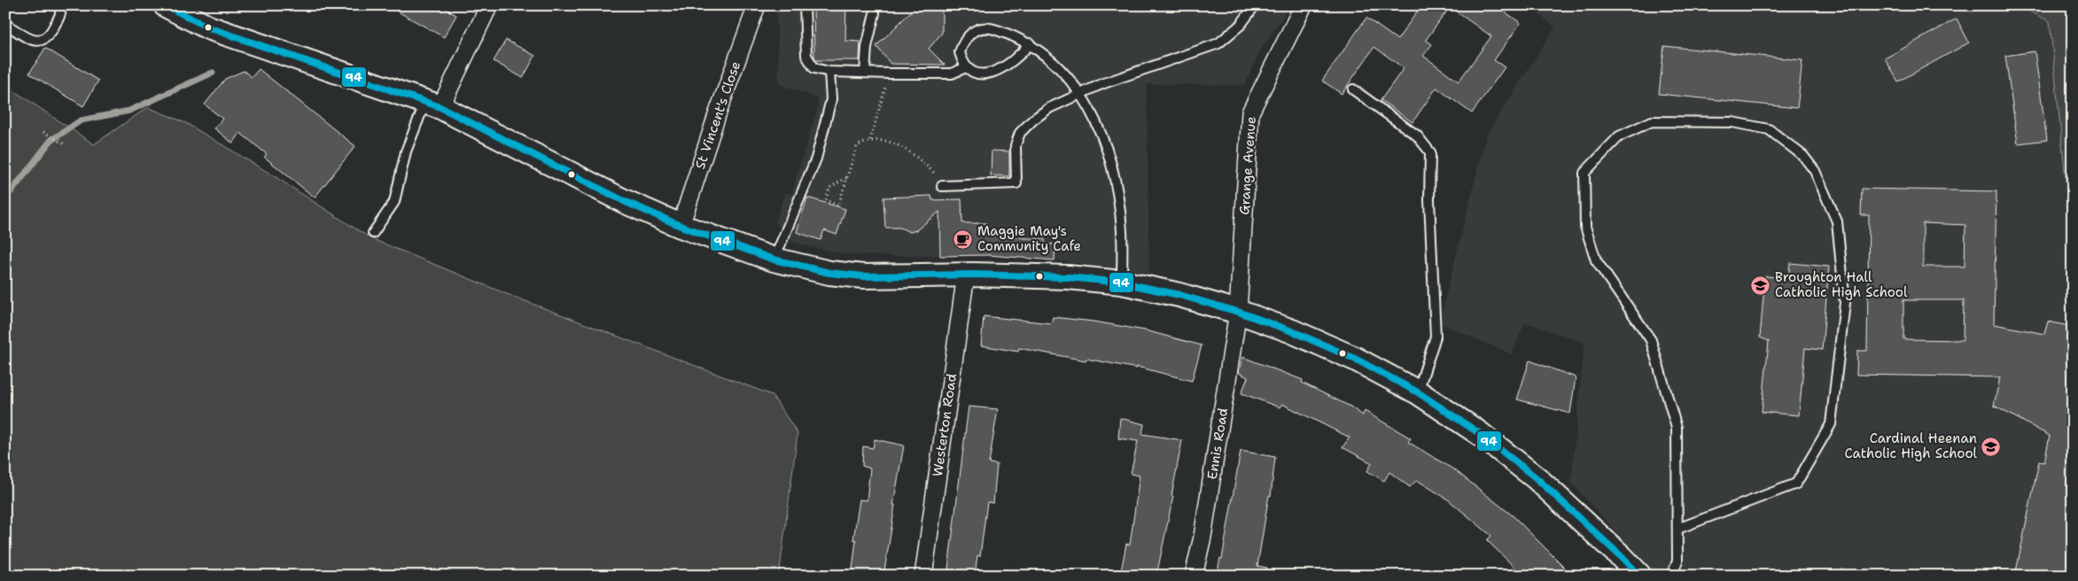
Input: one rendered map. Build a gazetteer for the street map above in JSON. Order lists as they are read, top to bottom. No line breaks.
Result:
{"streets":{"street":["St Vincent's Close","Grange Avenue","Westerton Road","Ennis Road"]},"crossings":[["Grange Avenue","Ennis Road"]],"places":{"cafe":["Maggie May's Community Cafe"],"school or university":["Broughton Hall Catholic High School","Cardinal Heenan Catholic High School"]},"lines":["transit line 94"]}
